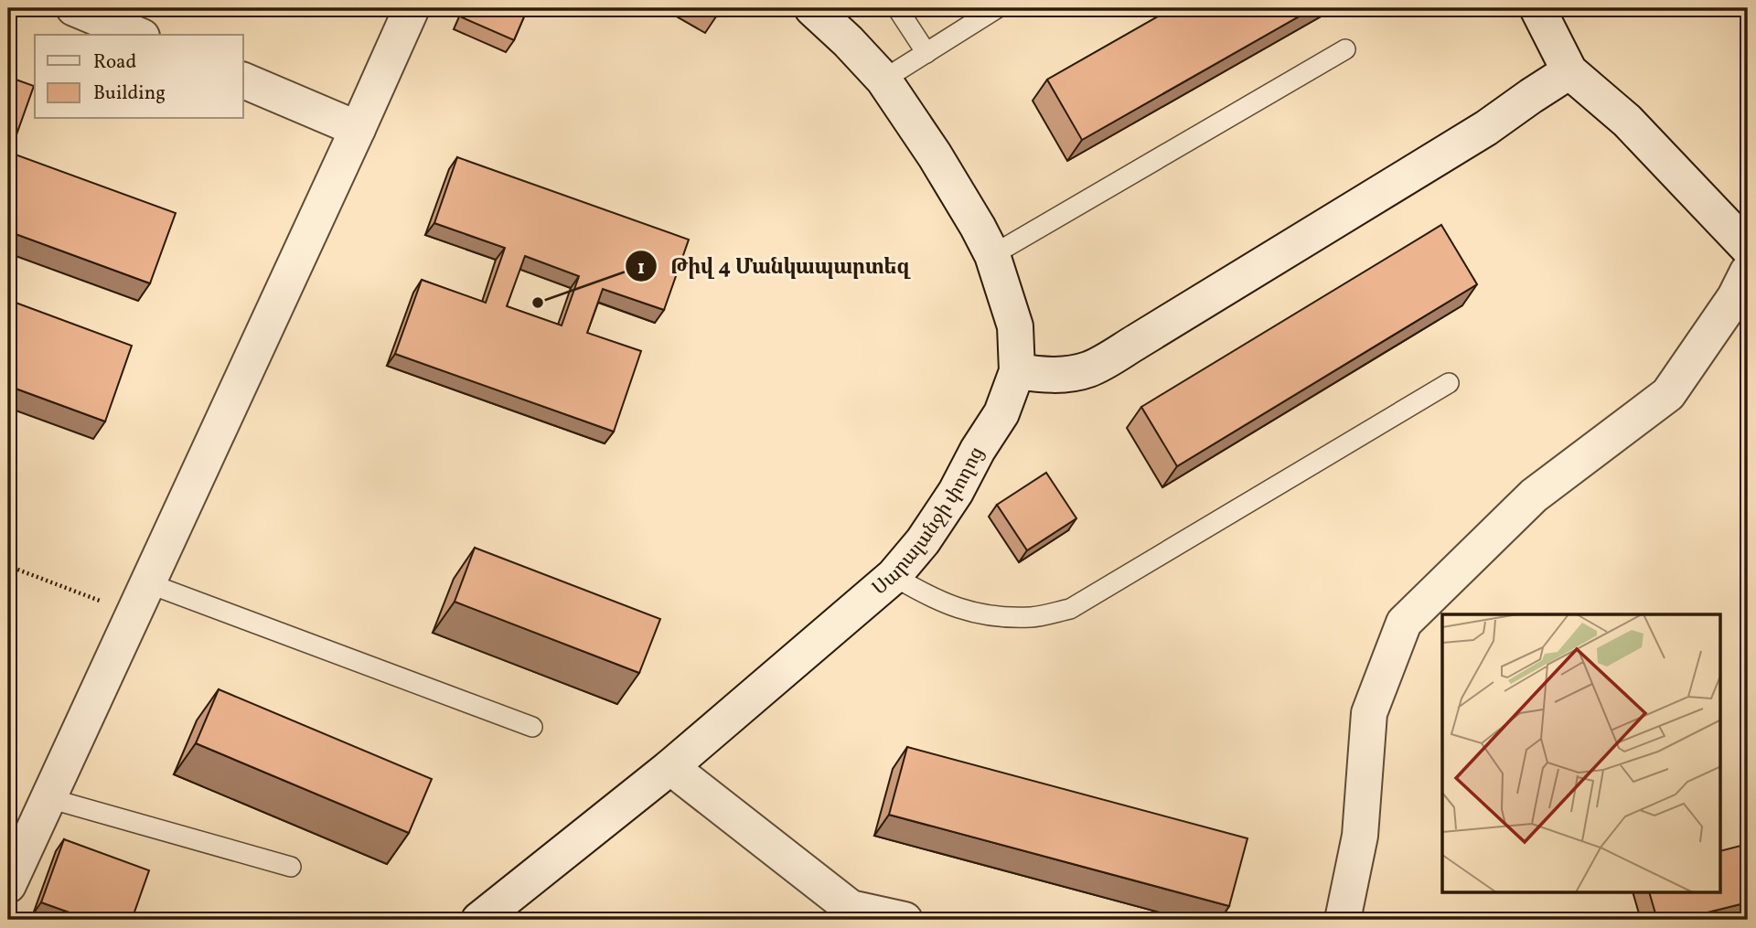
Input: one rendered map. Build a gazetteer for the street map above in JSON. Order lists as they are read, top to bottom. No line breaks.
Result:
{"streets":{"street":["Սարալանջի փողոց"]},"places":["Թիվ 4 Մանկապարտեզ"],"legend":["Road","Building"]}
